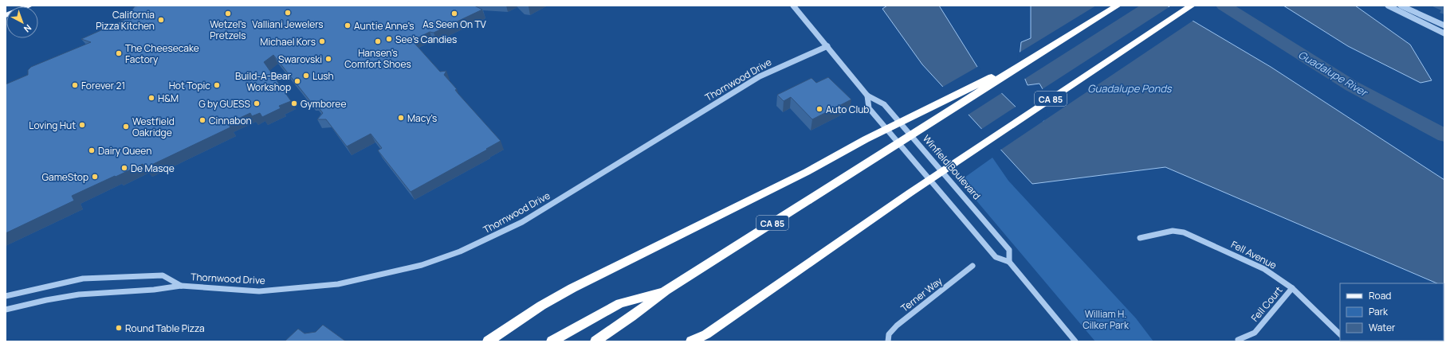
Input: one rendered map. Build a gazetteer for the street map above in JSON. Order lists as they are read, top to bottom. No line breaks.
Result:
{"streets":{"highway":["CA 85"],"street":["Thornwood Drive","Winfield Boulevard","Fell Avenue","Terner Way","Fell Court"]},"crossings":[["Thornwood Drive","Winfield Boulevard"],["Fell Avenue","Fell Court"]],"water":["Guadalupe River","Guadalupe Ponds"],"parks":["William H. Cilker Park"],"places":["Valliani Jewelers","Wetzel's Pretzels","As Seen On TV","California Pizza Kitchen","Auntie Anne's","See's Candies","Michael Kors","Hansen's Comfort Shoes","The Cheesecake Factory","Swarovski","Lush","Build-A-Bear Workshop","Forever 21","Hot Topic","H&M","G by GUESS","Gymboree","Auto Club","Macy's","Cinnabon","Loving Hut","Westfield Oakridge","Dairy Queen","De Masqe","GameStop","Round Table Pizza"],"legend":["Road","Park","Water"],"north":"bottom right"}
